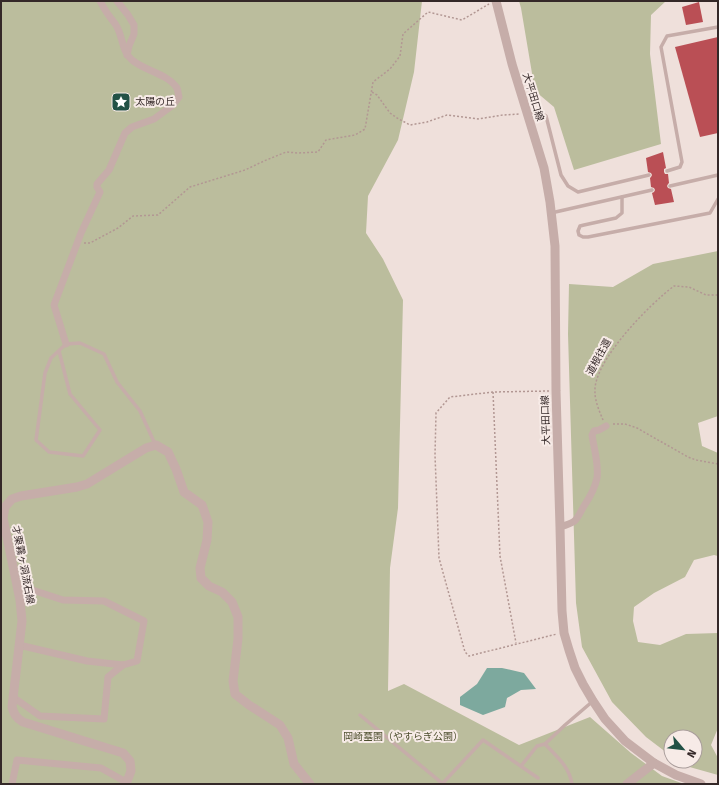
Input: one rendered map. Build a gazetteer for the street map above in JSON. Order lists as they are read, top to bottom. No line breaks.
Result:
{"streets":{"street":["大平田口線","才栗霧ヶ洞流石線"],"path":["道根往還"]},"parks":["岡崎墓園（やすらぎ公園）"],"places":{"place":["太陽の丘"]},"north":"bottom right"}
